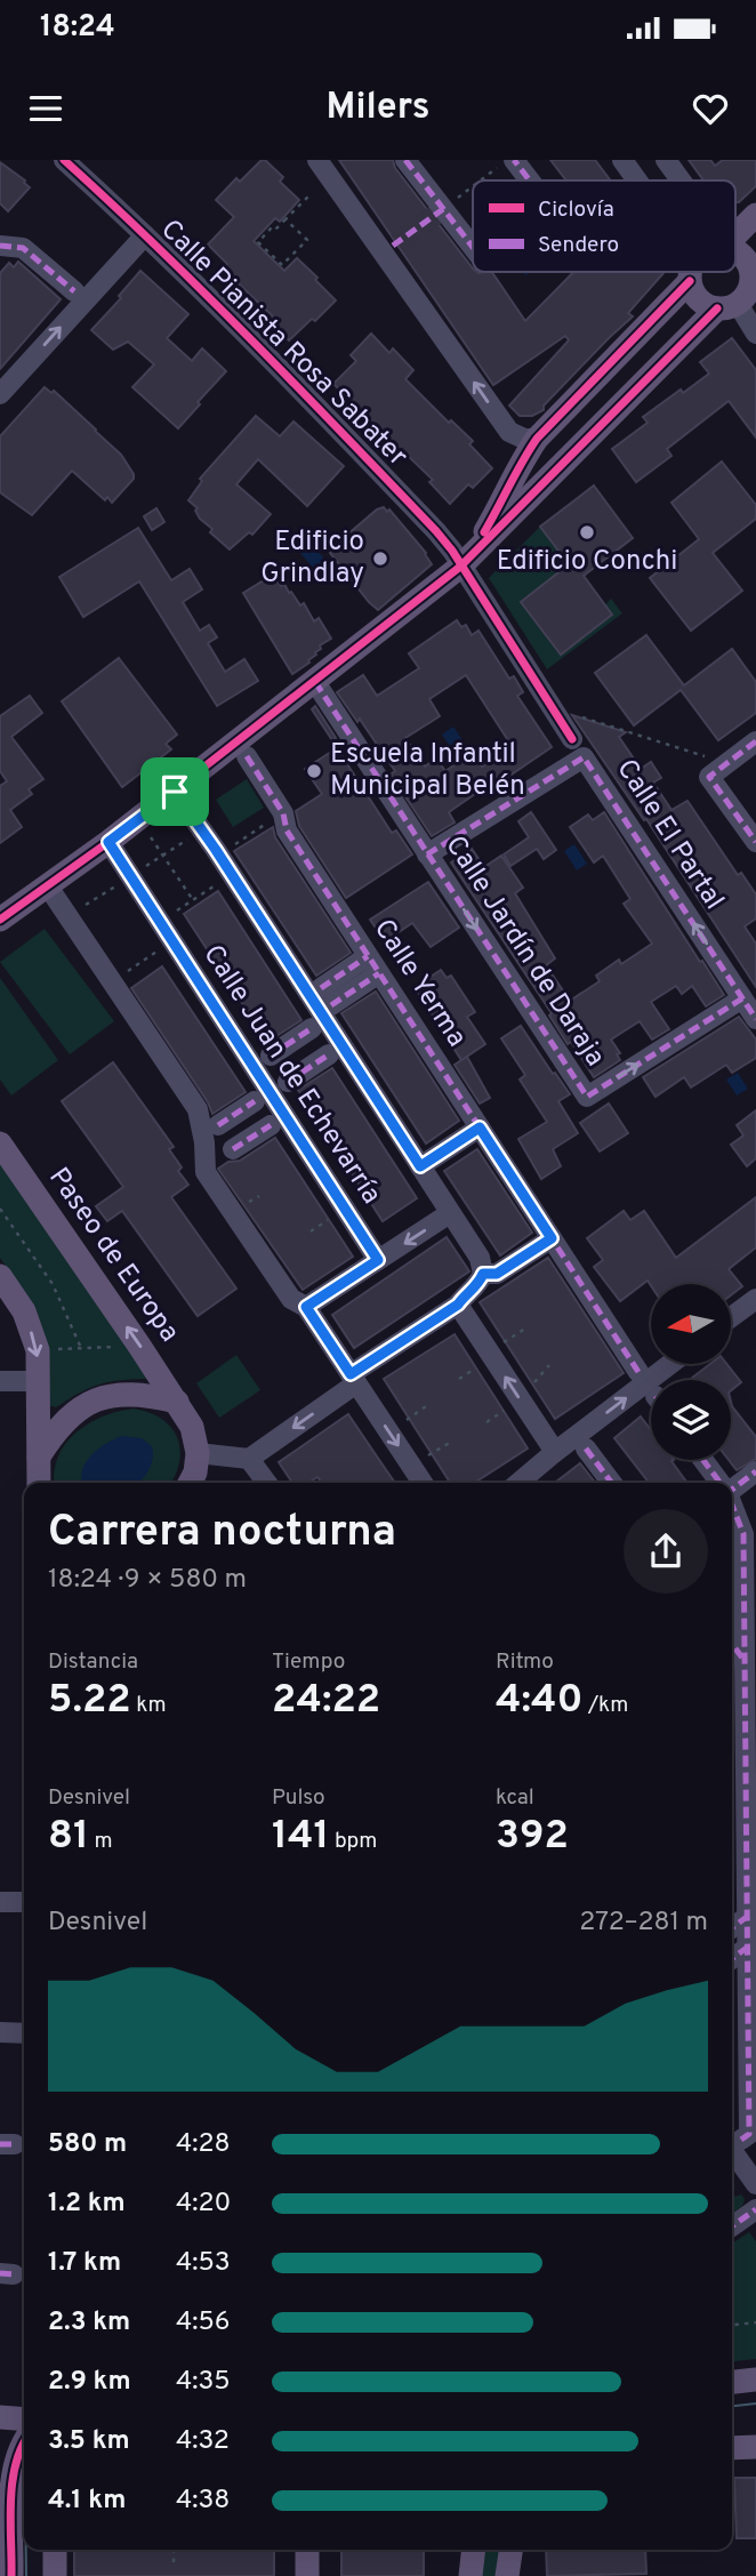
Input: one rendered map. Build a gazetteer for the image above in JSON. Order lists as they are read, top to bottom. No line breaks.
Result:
{"streets":{"main road":["Paseo de Europa"],"street":["Calle Pianista Rosa Sabater","Calle El Partal","Calle Jardín de Daraja","Calle Yerma","Calle Juan de Echevarría"]},"crossings":[["Calle El Partal","Calle Jardín de Daraja"]],"places":["Edificio Conchi","Edificio Grindlay","Escuela Infantil Municipal Belén"],"legend":["Ciclovía","Sendero"],"north":"left","page":{"status":"18:24","header":"Milers","heading":["Carrera nocturna","18:24 · 9 × 580 m"],"stats":[["Distancia","5.22 km"],["Tiempo","24:22"],["Ritmo","4:40 /km"],["Desnivel","81 m"],["Pulso","141 bpm"],["kcal","392"]],"chart":["Desnivel","272–281 m"],"list":[{"name":"580 m","note":"4:28"},{"name":"1.2 km","note":"4:20"},{"name":"1.7 km","note":"4:53"},{"name":"2.3 km","note":"4:56"},{"name":"2.9 km","note":"4:35"},{"name":"3.5 km","note":"4:32"},{"name":"4.1 km","note":"4:38"}]}}
